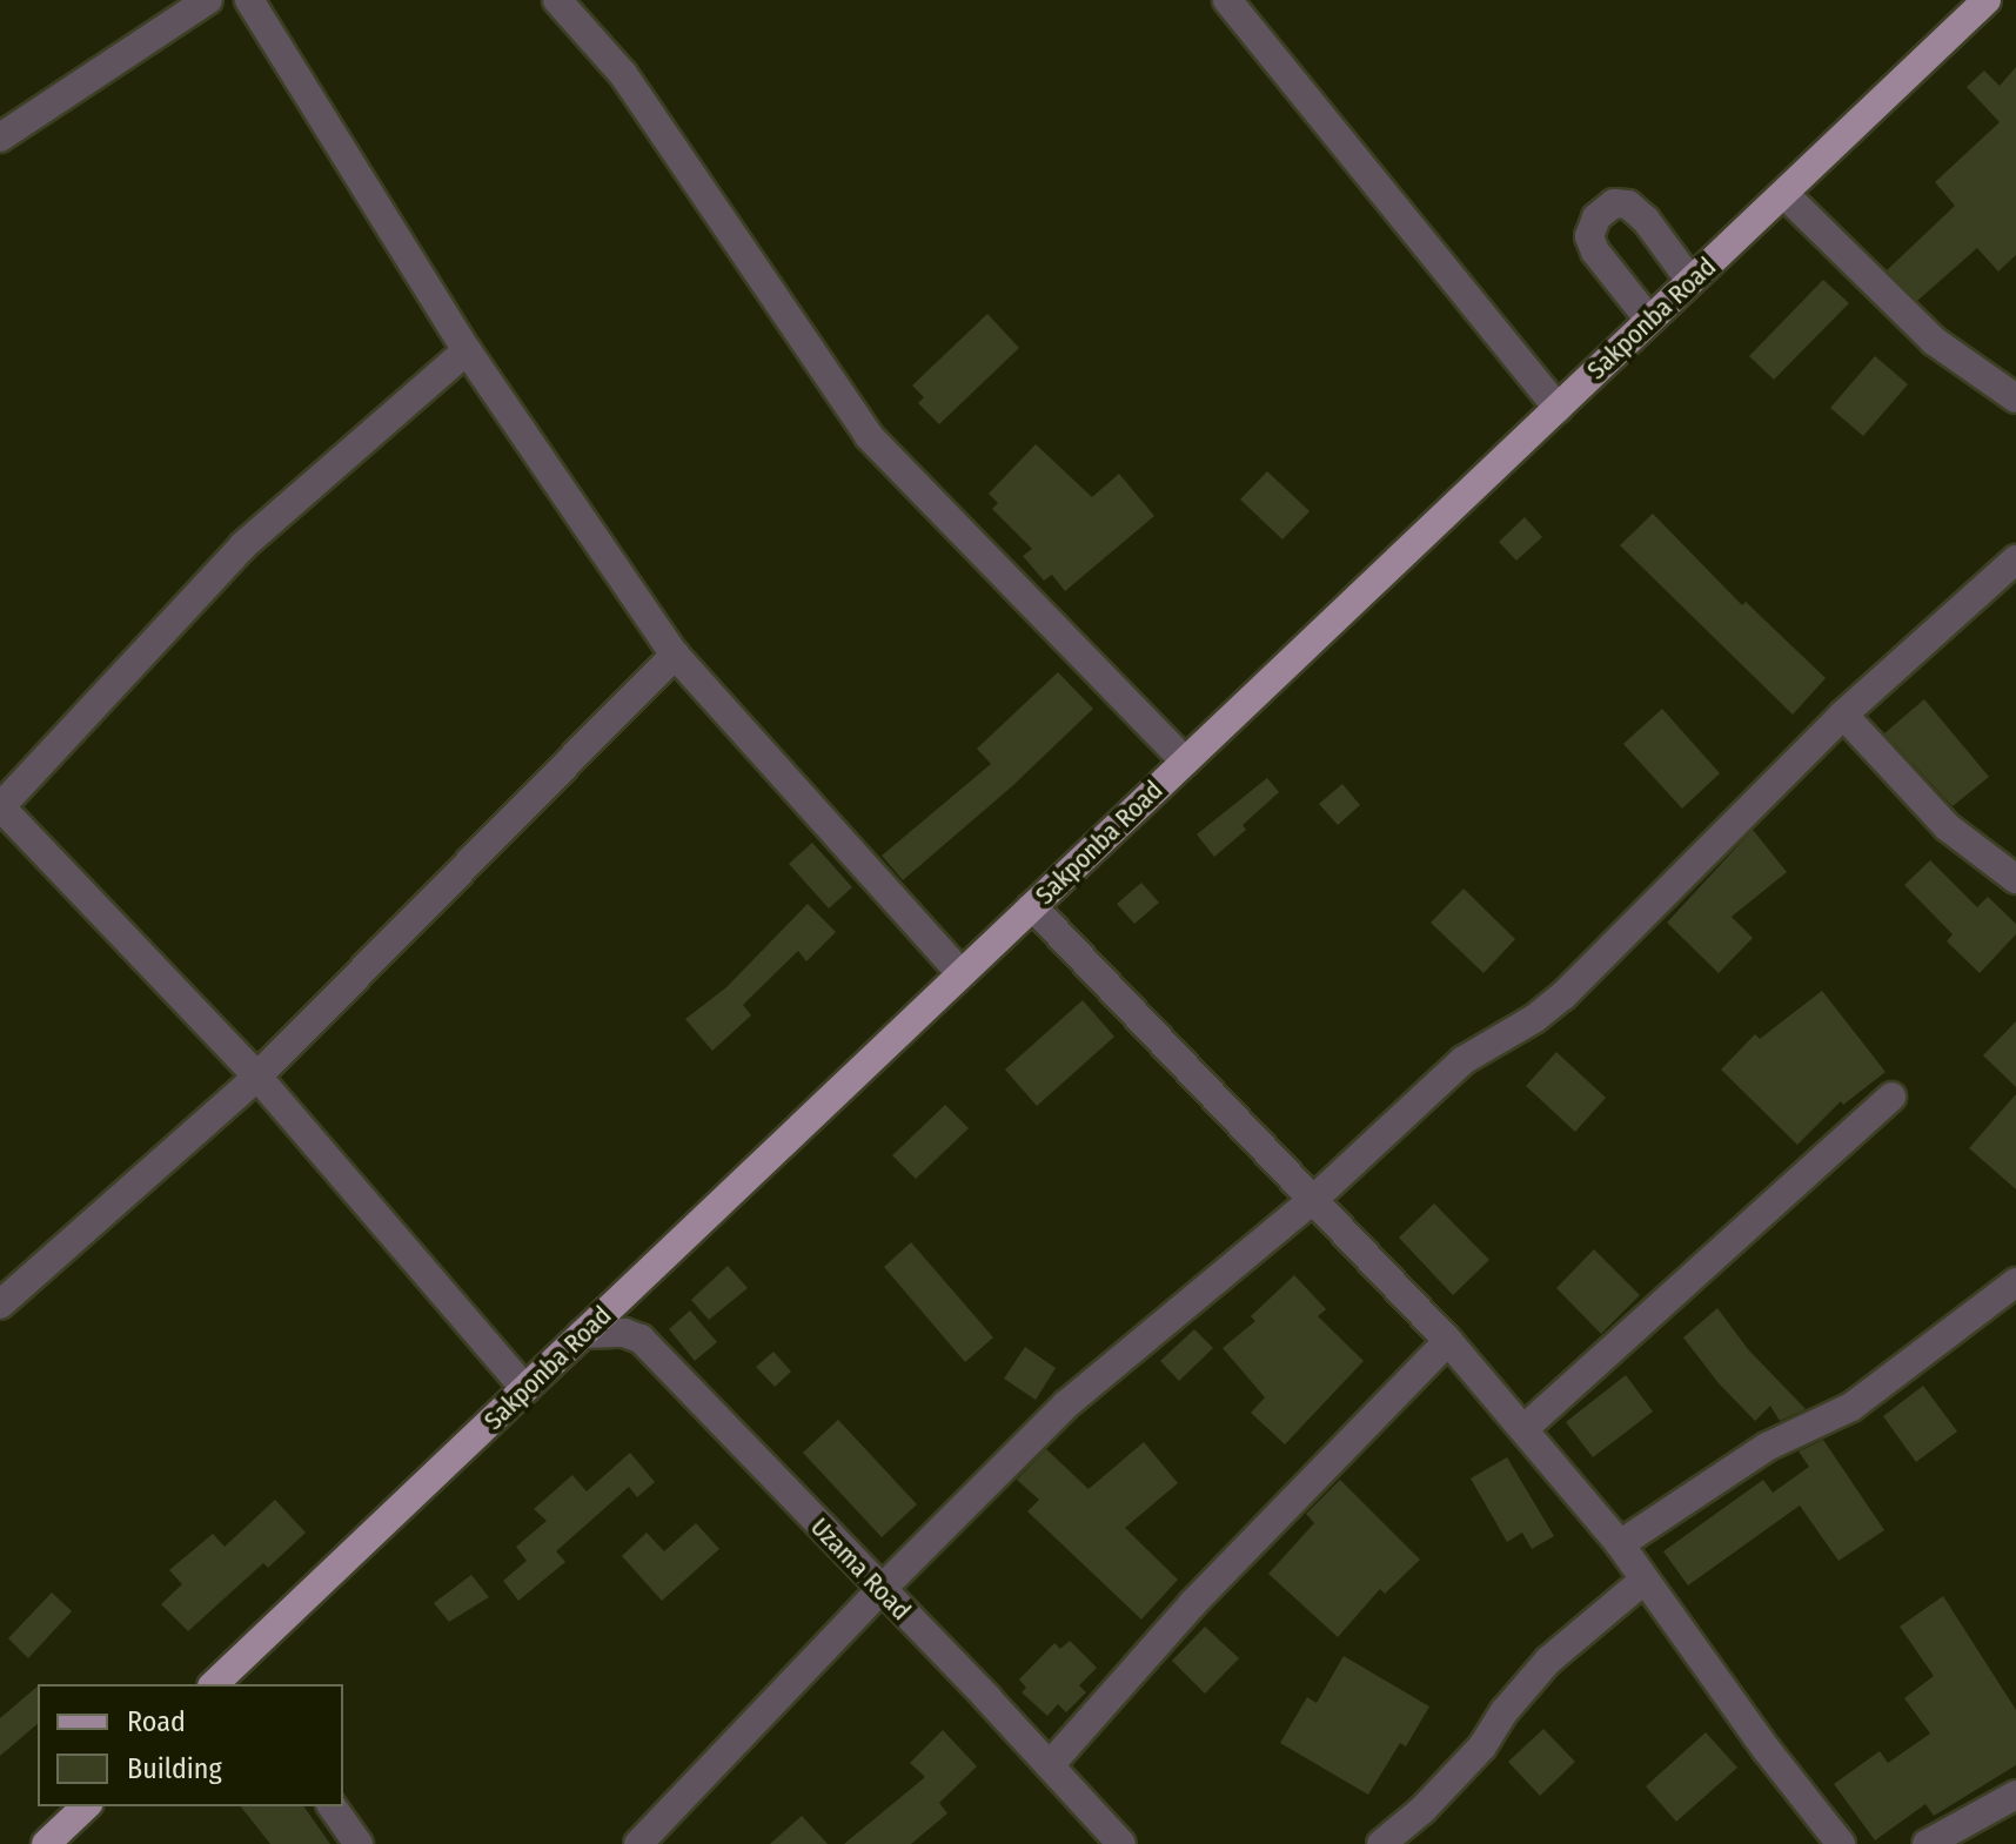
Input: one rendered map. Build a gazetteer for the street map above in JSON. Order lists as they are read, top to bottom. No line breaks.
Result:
{"streets":{"main road":["Sakponba Road"],"street":["Uzama Road"]},"crossings":[["Sakponba Road","Uzama Road"]],"legend":["Road","Building"]}
